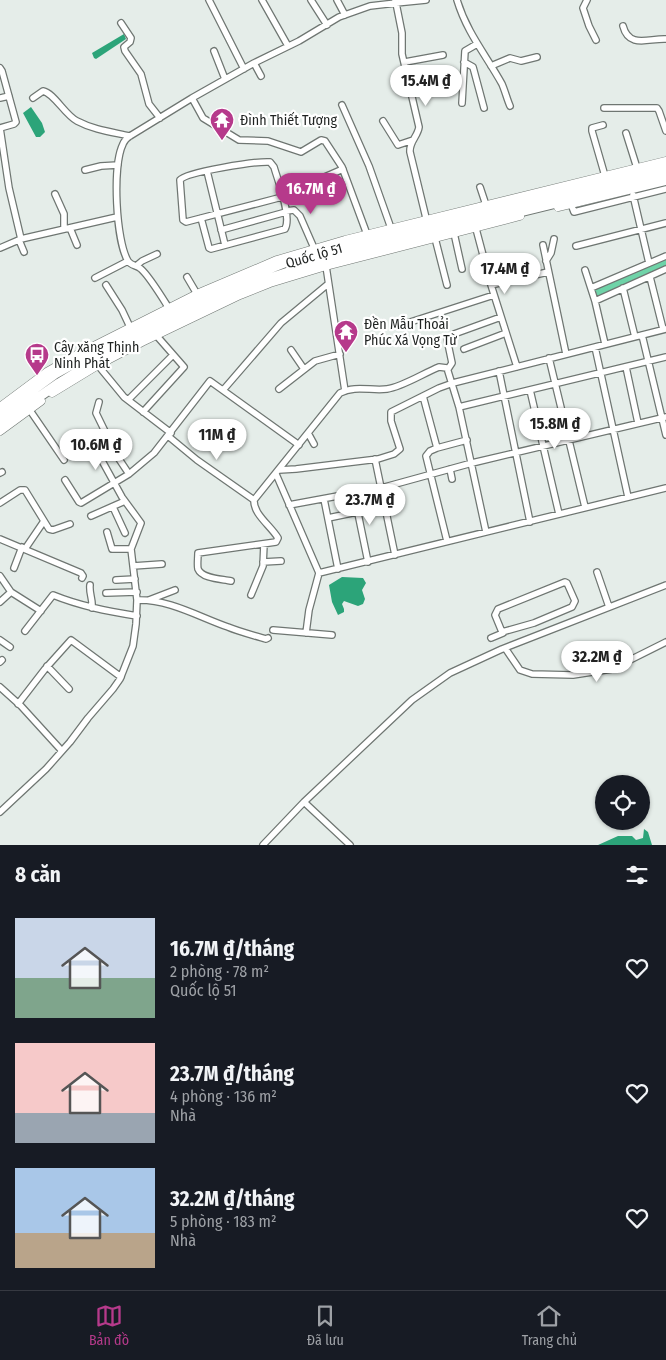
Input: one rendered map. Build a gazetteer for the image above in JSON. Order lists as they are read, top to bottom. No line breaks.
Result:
{"streets":{"highway":["Quốc lộ 51"]},"places":{"temple":["Đình Thiết Tượng","Đền Mẫu Thoải Phúc Xá Vọng Từ"],"bus stop":["Cây xăng Thịnh Ninh Phát"]},"page":{"price":["15.4M ₫","16.7M ₫","17.4M ₫","15.8M ₫","11M ₫","10.6M ₫","23.7M ₫","32.2M ₫"],"heading":"8 căn","list":[{"name":"16.7M ₫/tháng","note":"2 phòng · 78 m² · Quốc lộ 51"},{"name":"23.7M ₫/tháng","note":"4 phòng · 136 m² · Nhà"},{"name":"32.2M ₫/tháng","note":"5 phòng · 183 m² · Nhà"}],"tabs":["Bản đồ","Đã lưu","Trang chủ"]}}
